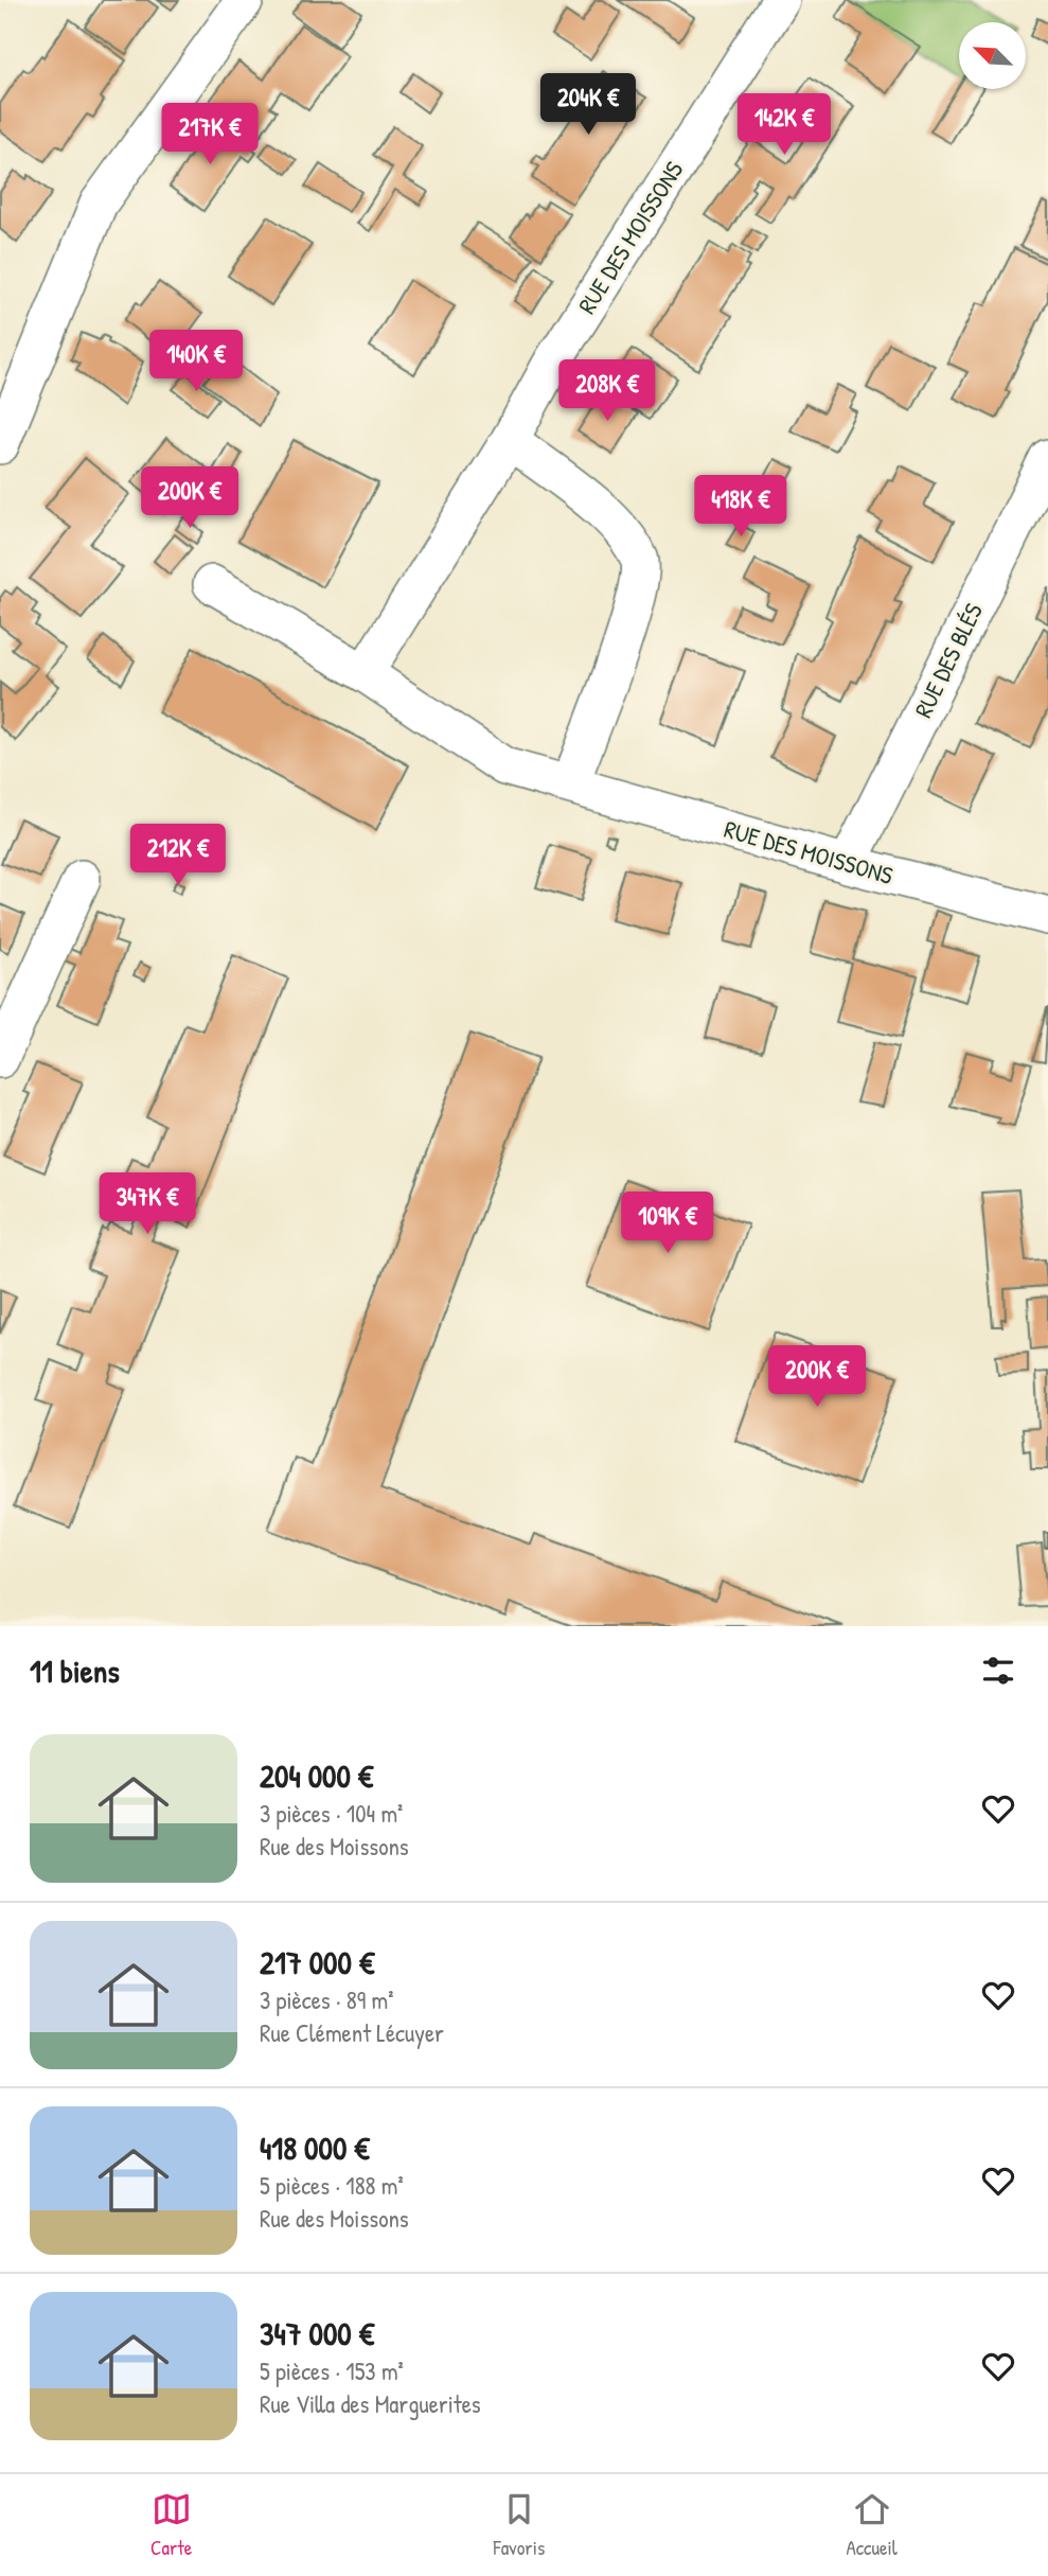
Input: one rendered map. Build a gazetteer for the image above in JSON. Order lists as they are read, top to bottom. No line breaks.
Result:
{"streets":{"street":["RUE DES MOISSONS","RUE DES BLÉS"]},"crossings":[["RUE DES MOISSONS","RUE DES BLÉS"]],"north":"top left","page":{"price":["204K €","142K €","217K €","140K €","208K €","200K €","418K €","212K €","347K €","109K €","200K €"],"heading":"11 biens","list":[{"name":"204 000 €","note":"3 pièces · 104 m² · Rue des Moissons"},{"name":"217 000 €","note":"3 pièces · 89 m² · Rue Clément Lécuyer"},{"name":"418 000 €","note":"5 pièces · 188 m² · Rue des Moissons"},{"name":"347 000 €","note":"5 pièces · 153 m² · Rue Villa des Marguerites"}],"tabs":["Carte","Favoris","Accueil"]}}
